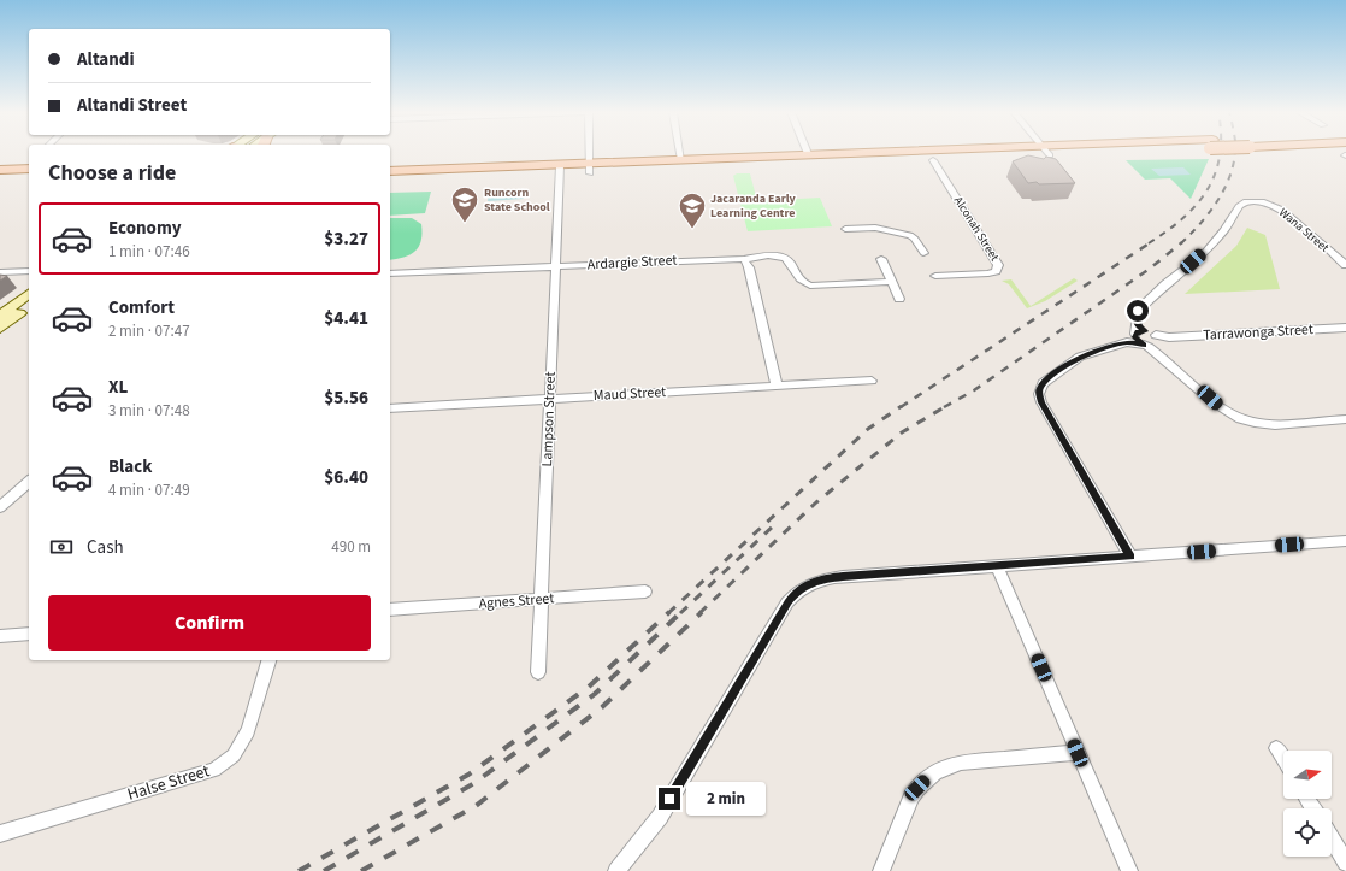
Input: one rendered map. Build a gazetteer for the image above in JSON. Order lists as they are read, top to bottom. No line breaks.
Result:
{"streets":{"street":["Alconah Street","Wana Street","Ardargie Street","Tarrawonga Street","Maud Street","Lampson Street","Agnes Street","Halse Street"]},"crossings":[["Wana Street","Tarrawonga Street"],["Ardargie Street","Lampson Street"],["Maud Street","Lampson Street"],["Lampson Street","Agnes Street"]],"places":{"school or university":["Runcorn State School","Jacaranda Early Learning Centre"]},"north":"right","page":{"banner":["Altandi","Altandi Street"],"heading":"Choose a ride","list":[{"name":"Economy","note":"1 min · 07:46","value":"$3.27"},{"name":"Comfort","note":"2 min · 07:47","value":"$4.41"},{"name":"XL","note":"3 min · 07:48","value":"$5.56"},{"name":"Black","note":"4 min · 07:49","value":"$6.40"}],"pay":["Cash","490 m"],"buttons":"Confirm","bubble":"2 min"}}
